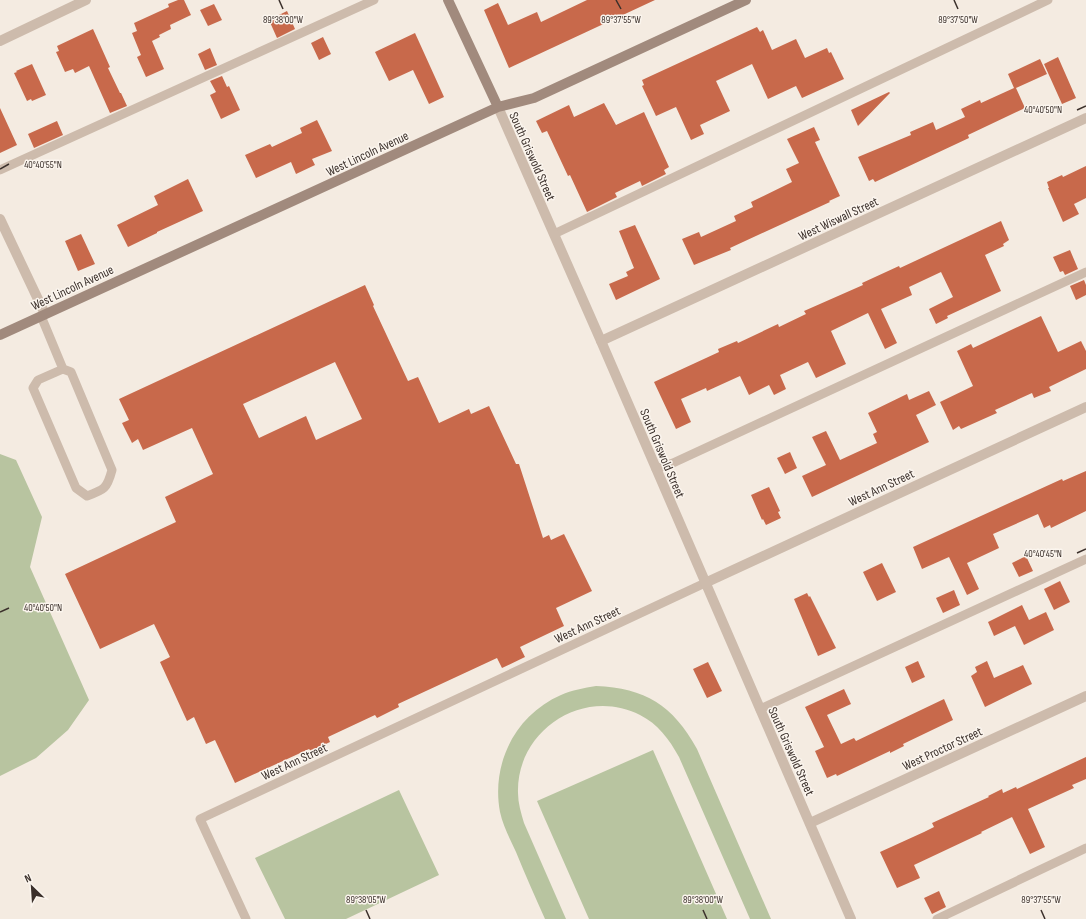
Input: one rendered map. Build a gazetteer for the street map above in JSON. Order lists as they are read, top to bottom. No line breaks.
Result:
{"streets":{"main road":["West Lincoln Avenue","South Griswold Street"],"street":["West Wiswall Street","West Ann Street","West Proctor Street"]},"crossings":[["West Lincoln Avenue","South Griswold Street"],["South Griswold Street","West Wiswall Street"],["South Griswold Street","West Ann Street"],["South Griswold Street","West Proctor Street"]],"north":"top left","coordinates":["89°38'00\"W","89°37'55\"W","89°37'50\"W","40°40'50\"N","40°40'55\"N","40°40'45\"N","89°38'05\"W"]}
